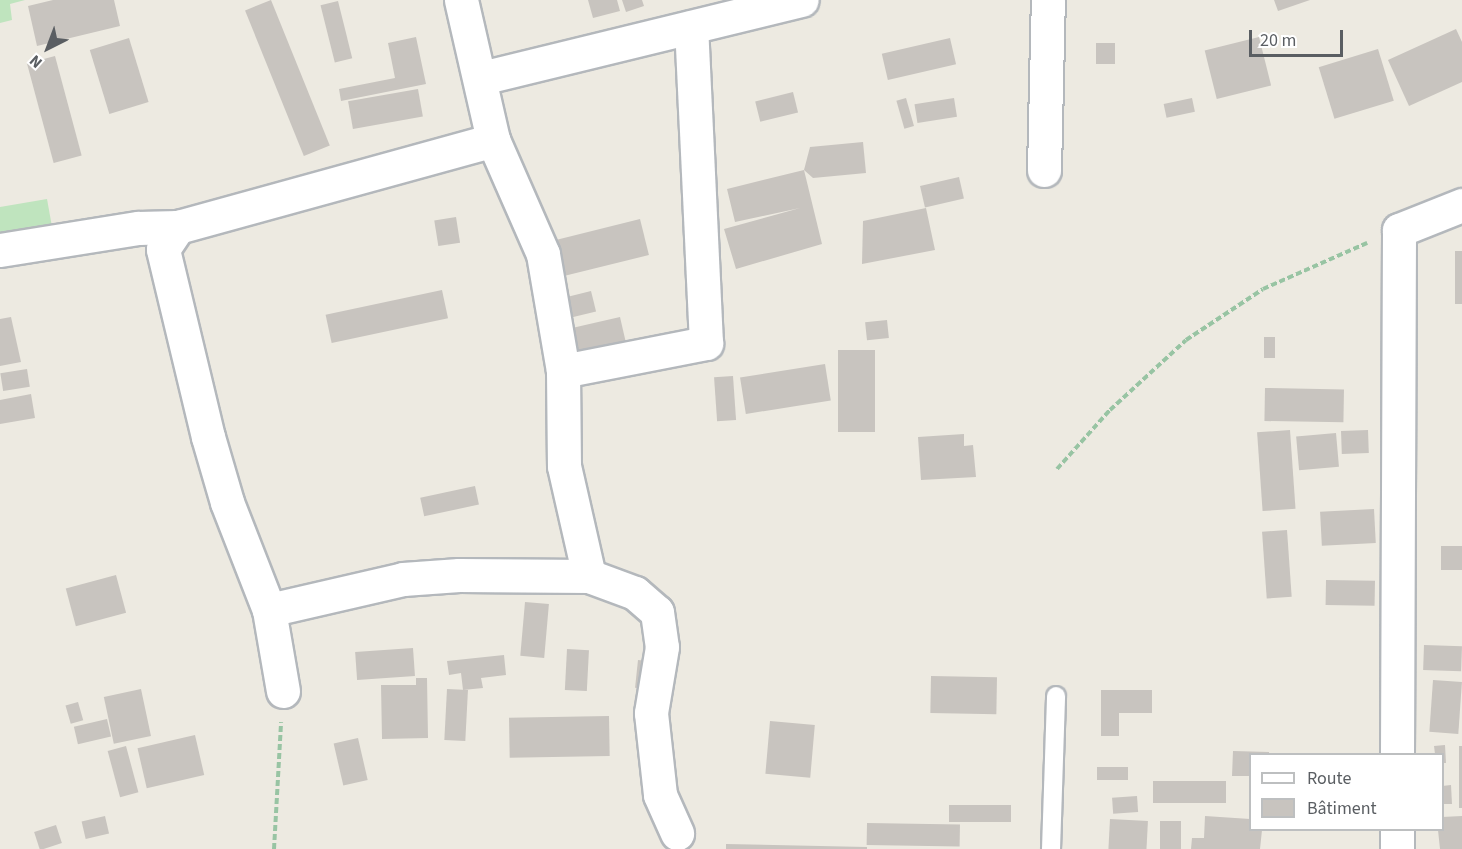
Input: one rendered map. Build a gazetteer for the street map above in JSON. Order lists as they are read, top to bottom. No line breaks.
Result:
{"legend":["Route","Bâtiment"],"scale_bar":"20 m","north":"bottom left"}
